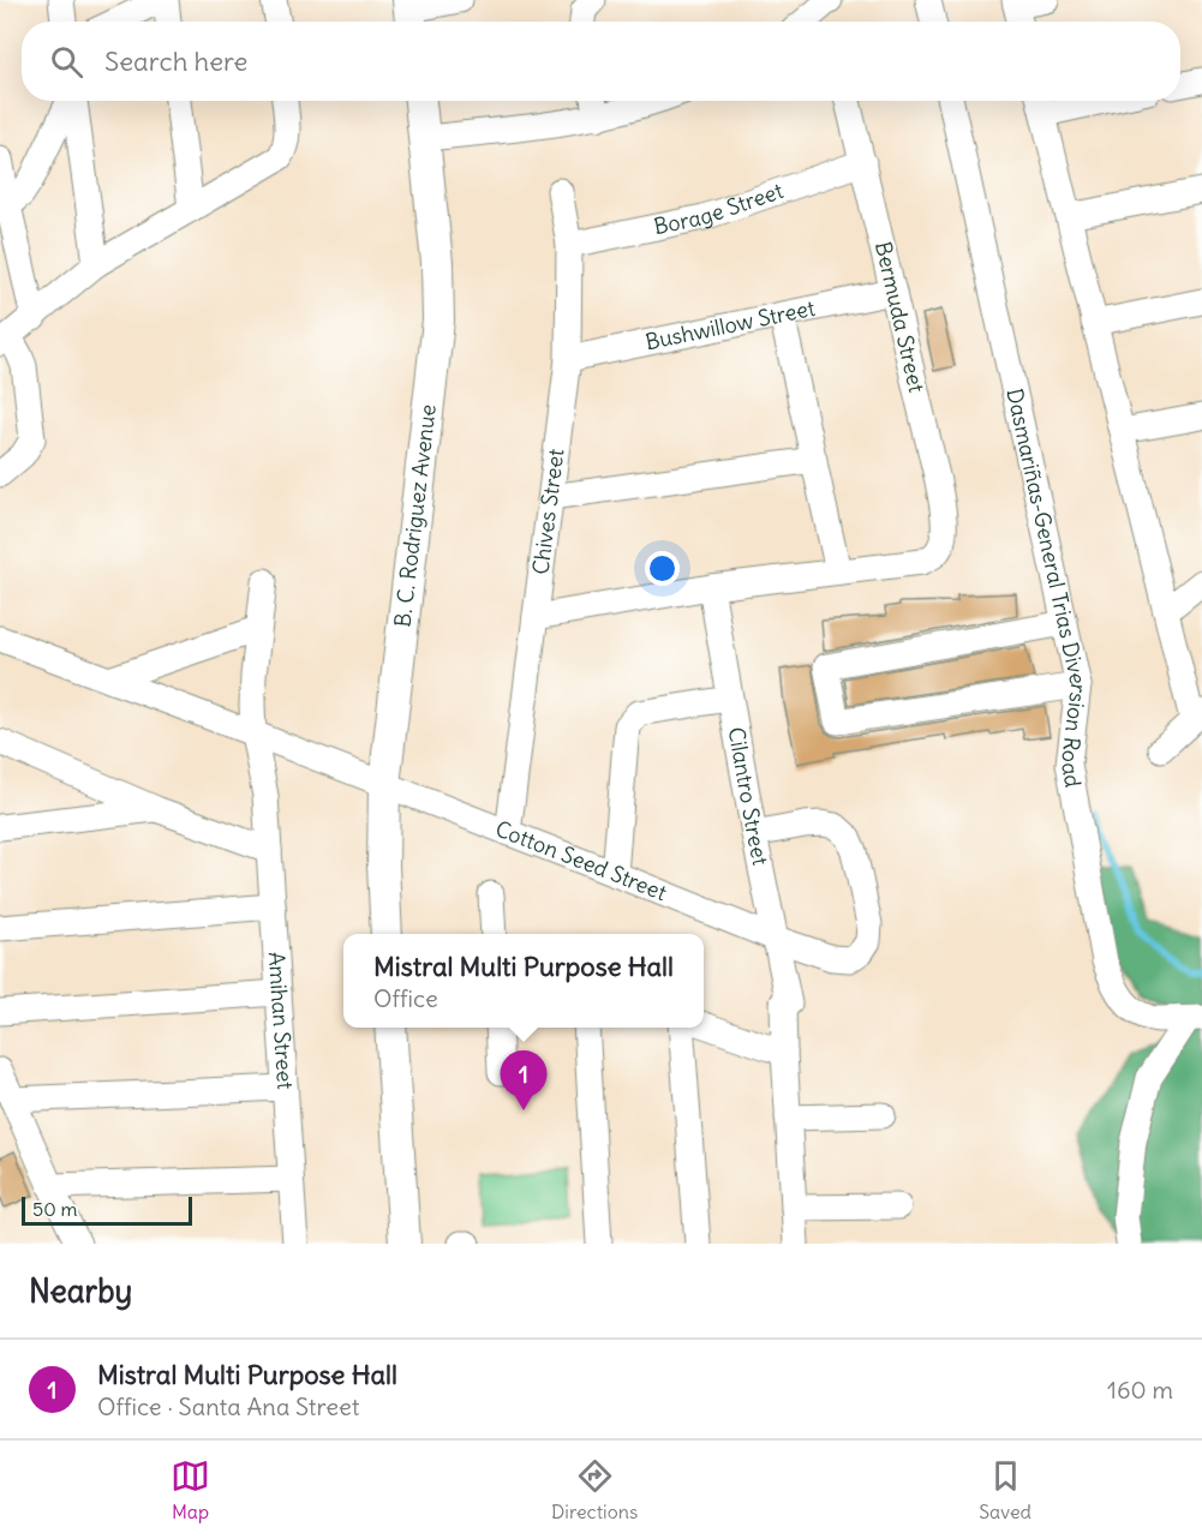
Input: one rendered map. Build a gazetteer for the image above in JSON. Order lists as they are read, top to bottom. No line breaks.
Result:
{"streets":{"street":["Borage Street","Bermuda Street","Bushwillow Street","Chives Street","B. C. Rodriguez Avenue","Dasmariñas-General Trias Diversion Road","Cilantro Street","Cotton Seed Street","Amihan Street"]},"crossings":[["Borage Street","Bermuda Street"],["Borage Street","Chives Street"],["Bermuda Street","Bushwillow Street"],["Bushwillow Street","Chives Street"],["Chives Street","Cotton Seed Street"],["B. C. Rodriguez Avenue","Cotton Seed Street"],["Cilantro Street","Cotton Seed Street"],["Cotton Seed Street","Amihan Street"]],"scale_bar":"50 m","page":{"search":"Search here","popup":["Mistral Multi Purpose Hall","Office"],"pins":"1","scale":"50 m","heading":"Nearby","list":[{"mark":"1","name":"Mistral Multi Purpose Hall","note":"Office · Santa Ana Street","value":"160 m"}],"nav":["Map","Directions","Saved"]}}
